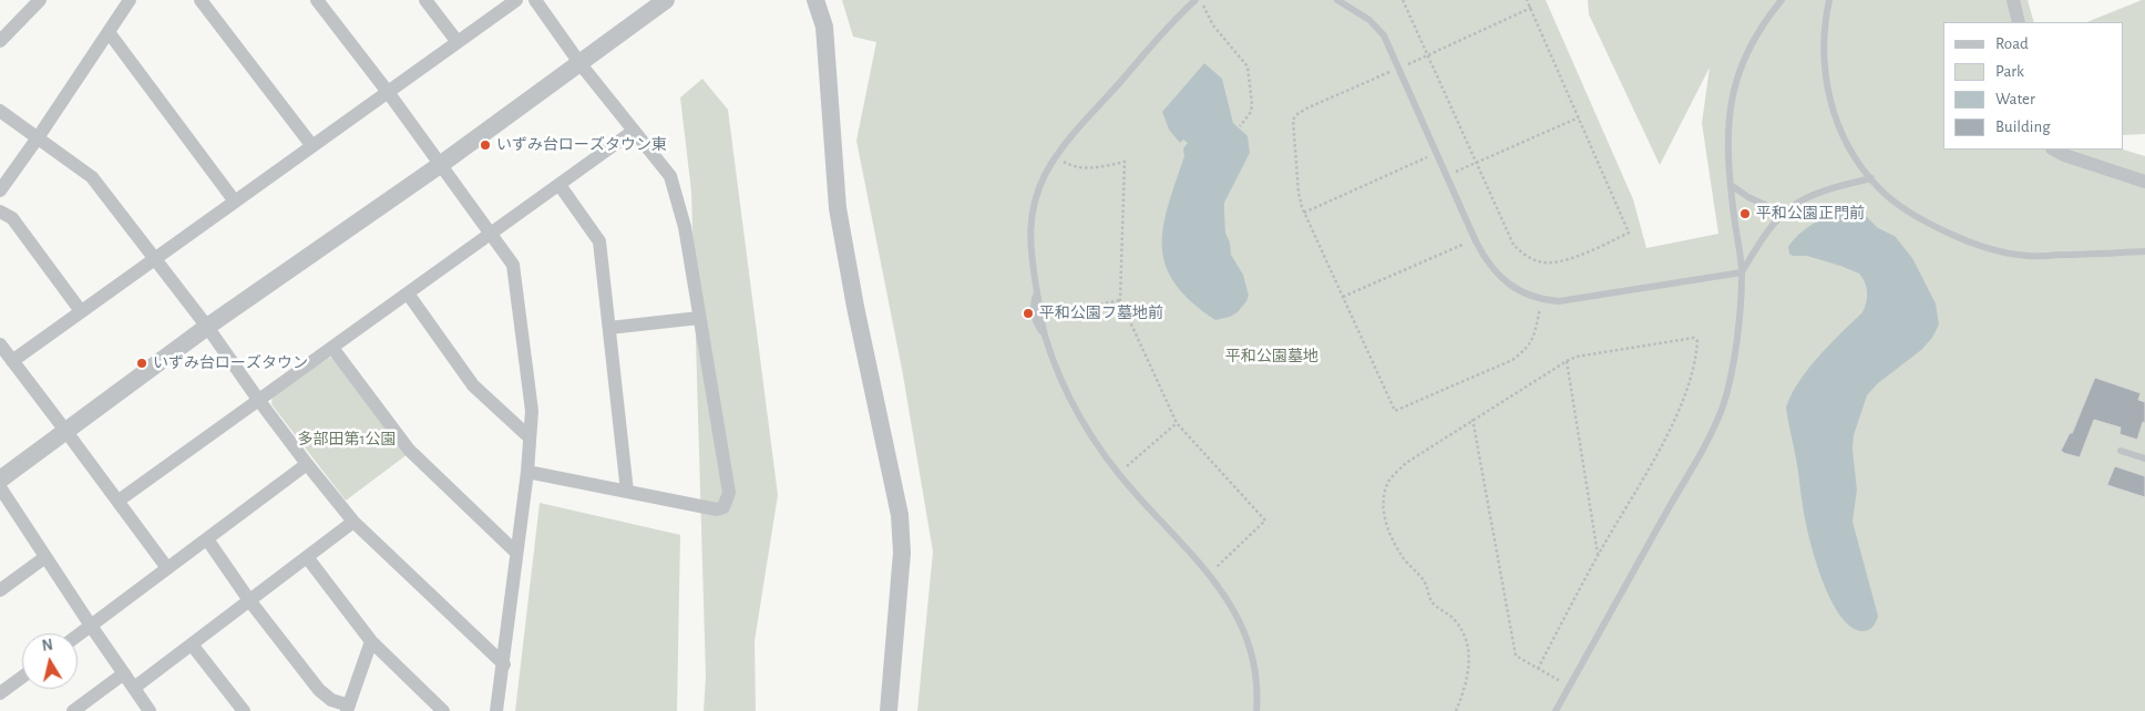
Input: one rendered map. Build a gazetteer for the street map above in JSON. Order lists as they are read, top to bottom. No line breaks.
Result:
{"parks":["平和公園墓地","多部田第1公園"],"places":["いずみ台ローズタウン東","平和公園正門前","平和公園フ墓地前","いずみ台ローズタウン"],"legend":["Road","Park","Water","Building"],"north":"top"}
